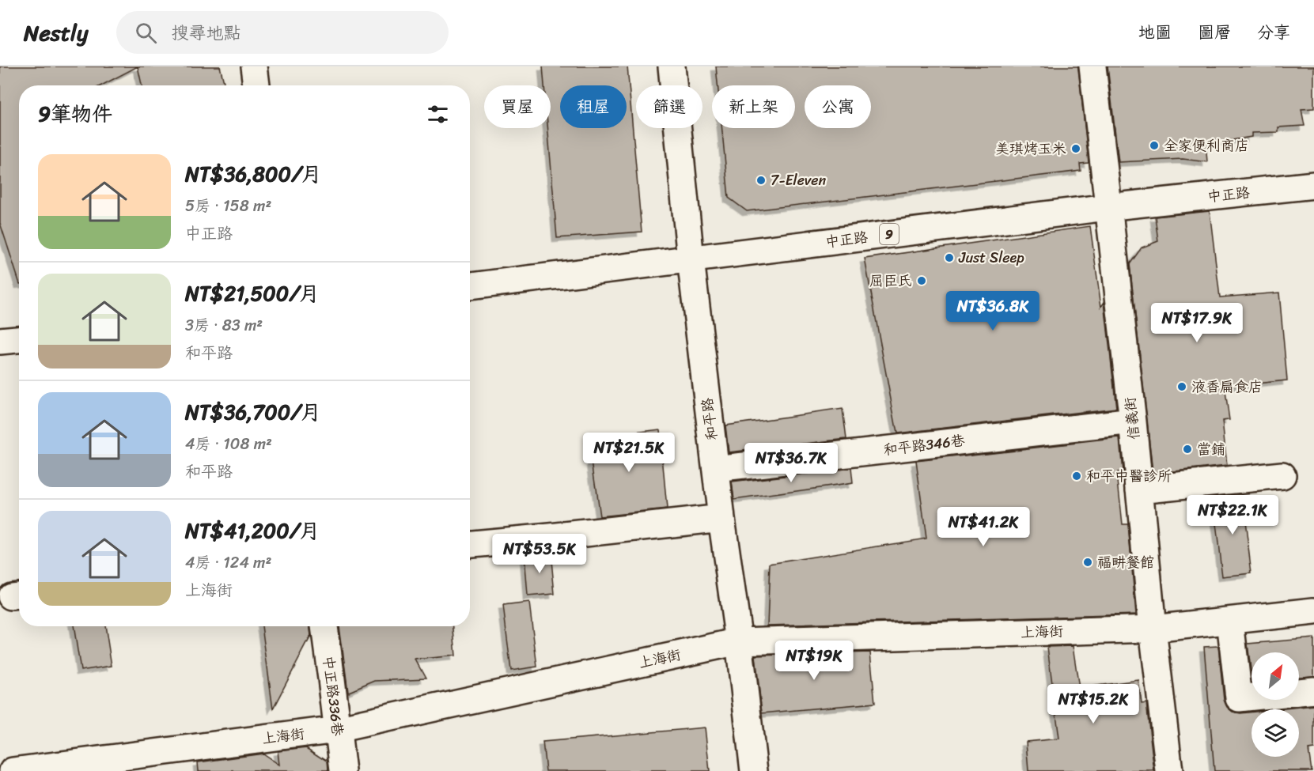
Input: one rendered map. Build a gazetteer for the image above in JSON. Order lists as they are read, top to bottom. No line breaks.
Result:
{"streets":{"street":["中正路","9","信義街","和平路","和平路346巷","上海街","中正路336巷"]},"crossings":[["中正路","信義街"],["中正路","和平路"],["信義街","和平路346巷"],["信義街","上海街"],["和平路","和平路346巷"],["和平路","上海街"],["上海街","中正路336巷"]],"places":["全家便利商店","美琪烤玉米","7-Eleven","Just Sleep","屈臣氏","液香扁食店","當鋪","和平中醫診所","福畊餐館"],"north":"top right","page":{"header":"Nestly","search":"搜尋地點","nav":["地圖","圖層","分享"],"chip":["買屋","租屋","篩選","新上架","公寓"],"heading":"9筆物件","list":[{"name":"NT$36,800/月","note":"5房 · 158 m² · 中正路"},{"name":"NT$21,500/月","note":"3房 · 83 m² · 和平路"},{"name":"NT$36,700/月","note":"4房 · 108 m² · 和平路"},{"name":"NT$41,200/月","note":"4房 · 124 m² · 上海街"}],"price":["NT$36.8K","NT$17.9K","NT$21.5K","NT$36.7K","NT$22.1K","NT$41.2K","NT$53.5K","NT$19K","NT$15.2K"]}}
